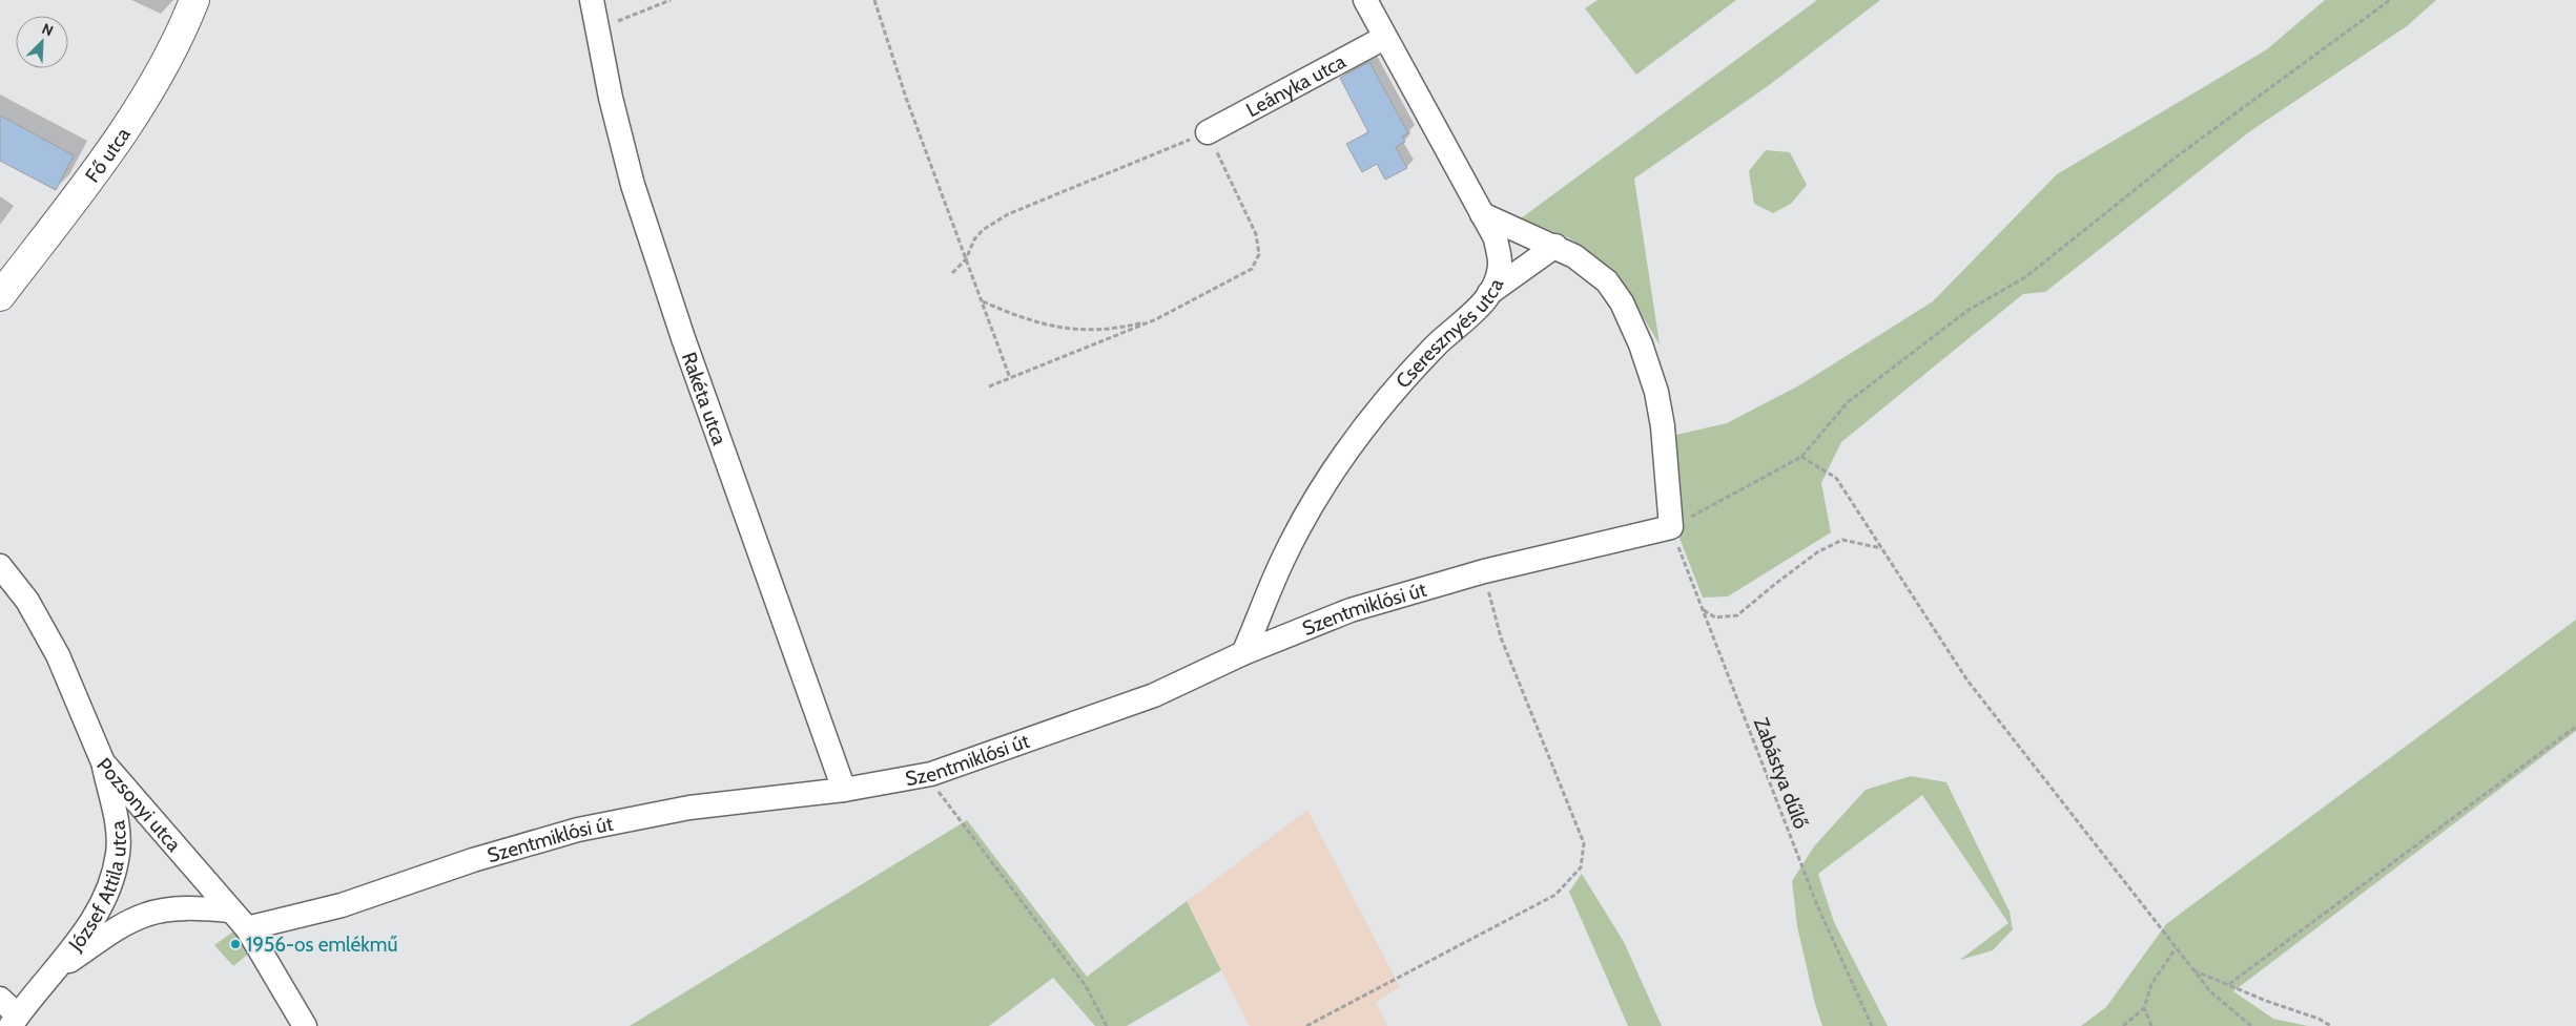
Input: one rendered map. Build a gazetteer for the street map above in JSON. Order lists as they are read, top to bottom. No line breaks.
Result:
{"streets":{"main road":["Fő utca"],"street":["Leányka utca","Cseresznyés utca","Rakéta utca","Szentmiklósi út","Pozsonyi utca","József Attila utca"],"path":["Zabástya dűlő"]},"crossings":[["Leányka utca","Cseresznyés utca"],["Cseresznyés utca","Szentmiklósi út"],["Rakéta utca","Szentmiklósi út"],["Szentmiklósi út","Zabástya dűlő"],["Szentmiklósi út","Pozsonyi utca"],["Pozsonyi utca","József Attila utca"]],"places":["1956-os emlékmű"],"north":"top right"}
